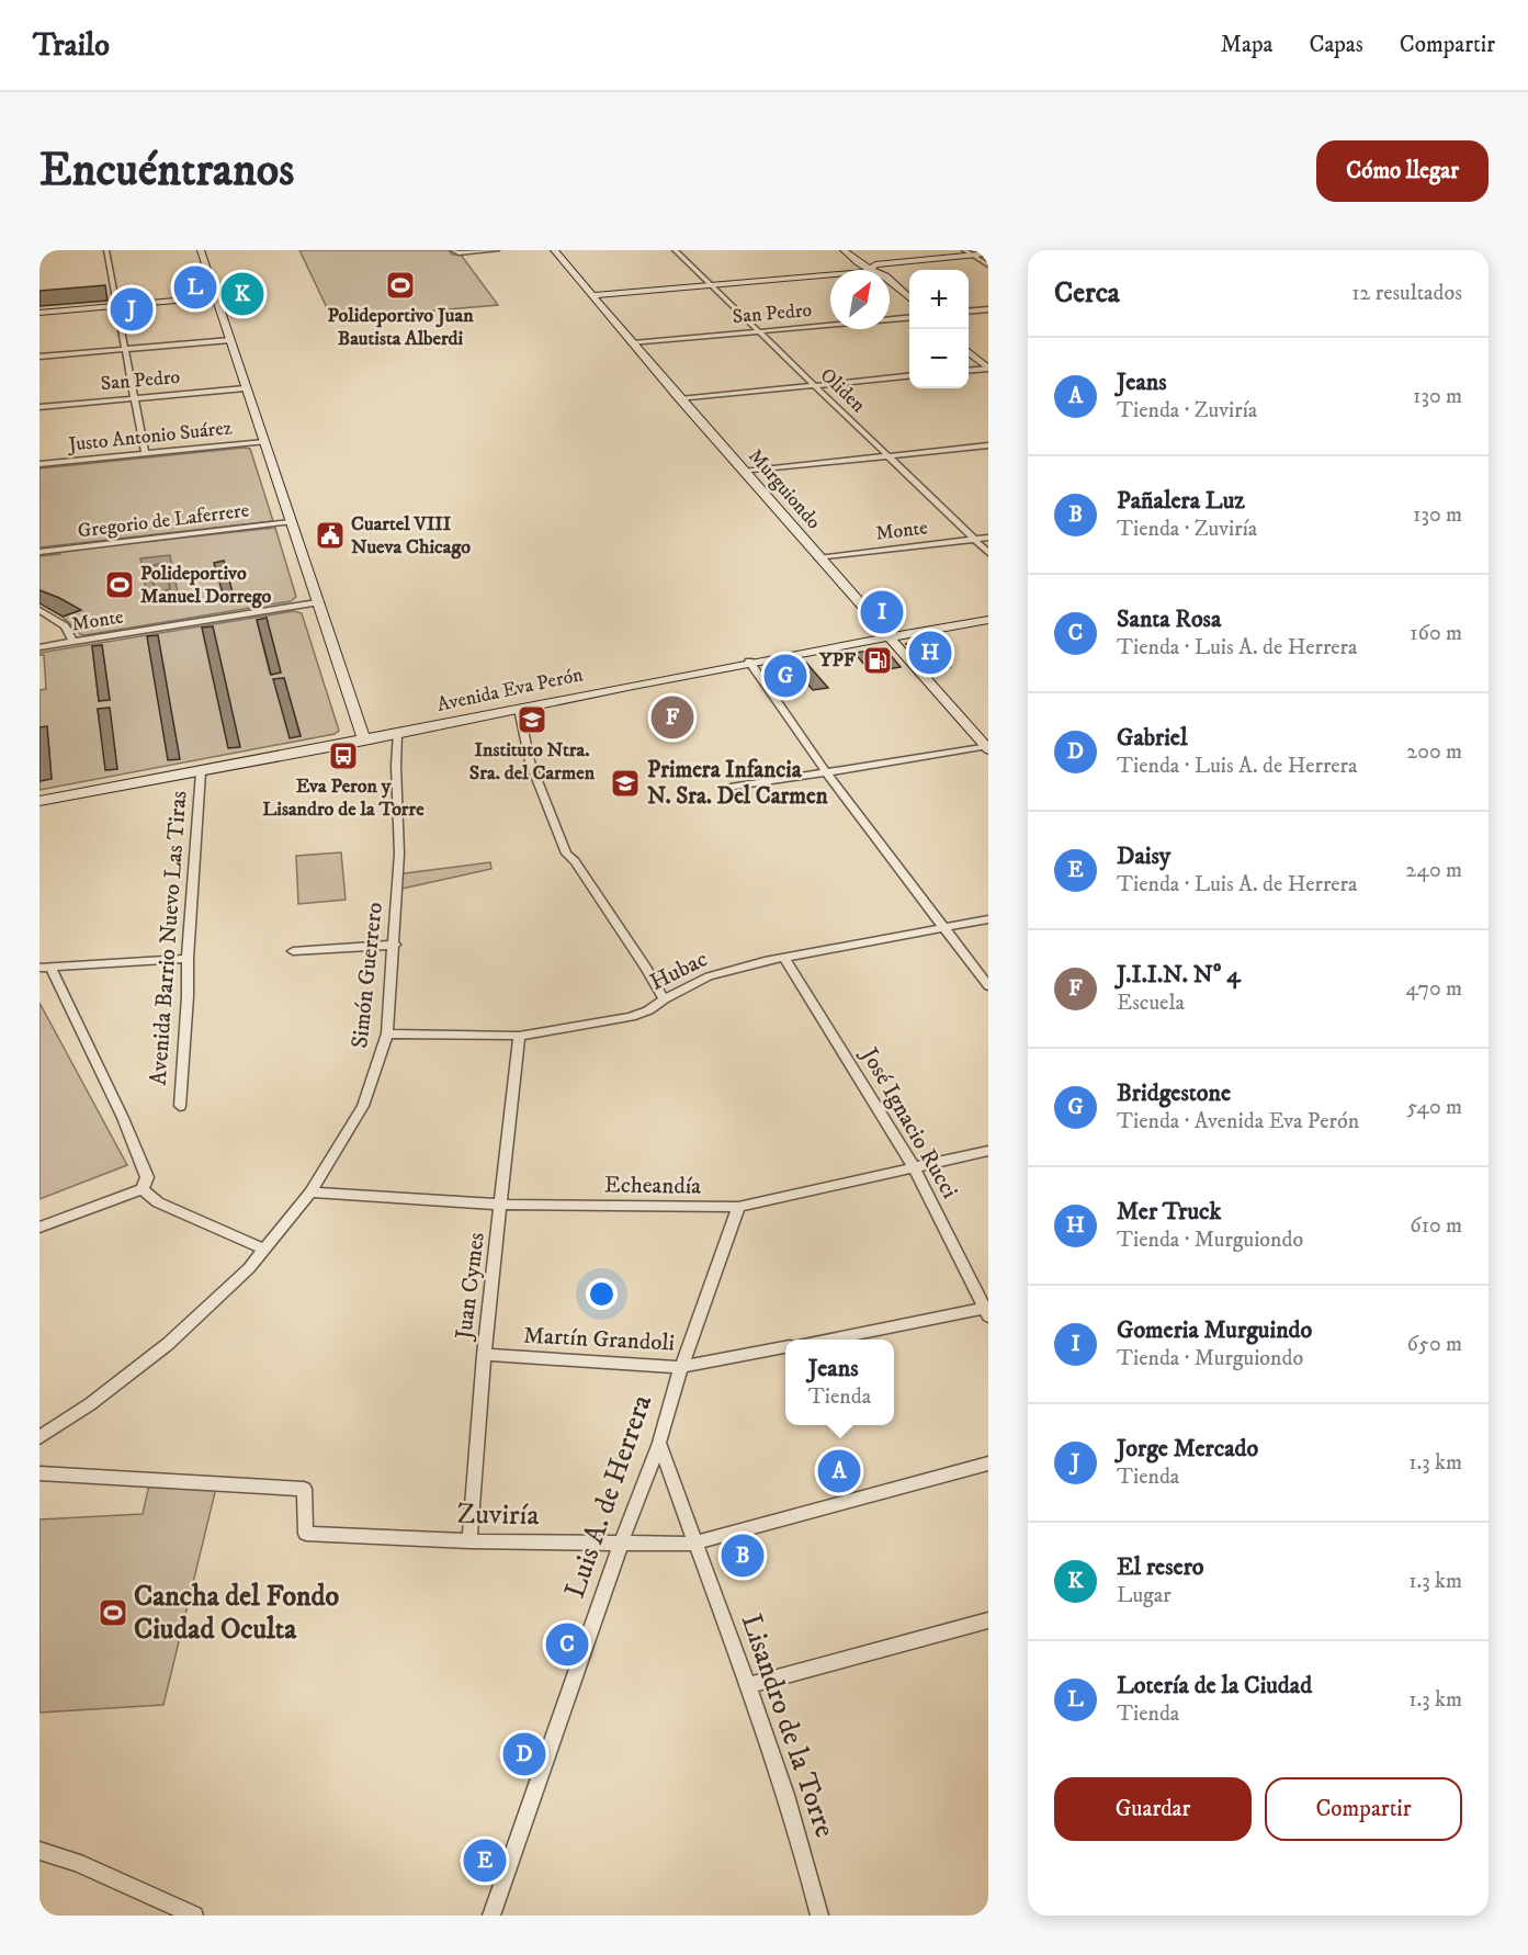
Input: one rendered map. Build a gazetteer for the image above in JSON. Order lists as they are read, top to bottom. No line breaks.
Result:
{"streets":{"main road":["Murguiondo","Avenida Eva Perón"],"street":["San Pedro","Oliden","Justo Antonio Suárez","Gregorio de Laferrere","Monte","Avenida Barrio Nuevo Las Tiras","Hubac","Simón Guerrero","José Ignacio Rucci","Echeandía","Juan Cymes","Martín Grandoli","Luis A. de Herrera","Zuviría","Lisandro de la Torre"]},"crossings":[["San Pedro","Oliden"],["San Pedro","Murguiondo"],["Oliden","Monte"],["Murguiondo","Monte"],["Murguiondo","Avenida Eva Perón"],["Avenida Eva Perón","Avenida Barrio Nuevo Las Tiras"],["Avenida Eva Perón","Simón Guerrero"],["Hubac","Simón Guerrero"],["Hubac","José Ignacio Rucci"],["Hubac","Juan Cymes"],["Simón Guerrero","Echeandía"],["José Ignacio Rucci","Echeandía"],["Echeandía","Juan Cymes"],["Echeandía","Luis A. de Herrera"],["Juan Cymes","Martín Grandoli"],["Juan Cymes","Zuviría"],["Martín Grandoli","Luis A. de Herrera"],["Luis A. de Herrera","Zuviría"],["Luis A. de Herrera","Lisandro de la Torre"],["Zuviría","Lisandro de la Torre"]],"places":{"sports":["Polideportivo Juan Bautista Alberdi","Polideportivo Manuel Dorrego","Cancha del Fondo Ciudad Oculta"],"public building":["Cuartel VIII Nueva Chicago"],"fuel station":["YPF"],"school or university":["Instituto Ntra. Sra. del Carmen","Primera Infancia N. Sra. Del Carmen"],"bus stop":["Eva Peron y Lisandro de la Torre"]},"north":"top right","page":{"header":"Trailo","nav":["Mapa","Capas","Compartir"],"buttons":["Cómo llegar",["Guardar","Compartir"]],"title":"Encuéntranos","heading":["Cerca","12 resultados"],"pins":["L","K","J","I","H","G","F","A","B","C","D","E"],"map_buttons":["+","−"],"list":[{"mark":"A","name":"Jeans","note":"Tienda · Zuviría","value":"130 m"},{"mark":"B","name":"Pañalera Luz","note":"Tienda · Zuviría","value":"130 m"},{"mark":"C","name":"Santa Rosa","note":"Tienda · Luis A. de Herrera","value":"160 m"},{"mark":"D","name":"Gabriel","note":"Tienda · Luis A. de Herrera","value":"200 m"},{"mark":"E","name":"Daisy","note":"Tienda · Luis A. de Herrera","value":"240 m"},{"mark":"F","name":"J.I.I.N. Nº 4","note":"Escuela","value":"470 m"},{"mark":"G","name":"Bridgestone","note":"Tienda · Avenida Eva Perón","value":"540 m"},{"mark":"H","name":"Mer Truck","note":"Tienda · Murguiondo","value":"610 m"},{"mark":"I","name":"Gomeria Murguindo","note":"Tienda · Murguiondo","value":"650 m"},{"mark":"J","name":"Jorge Mercado","note":"Tienda","value":"1.3 km"},{"mark":"K","name":"El resero","note":"Lugar","value":"1.3 km"},{"mark":"L","name":"Lotería de la Ciudad","note":"Tienda","value":"1.3 km"}],"popup":["Jeans","Tienda"]}}
